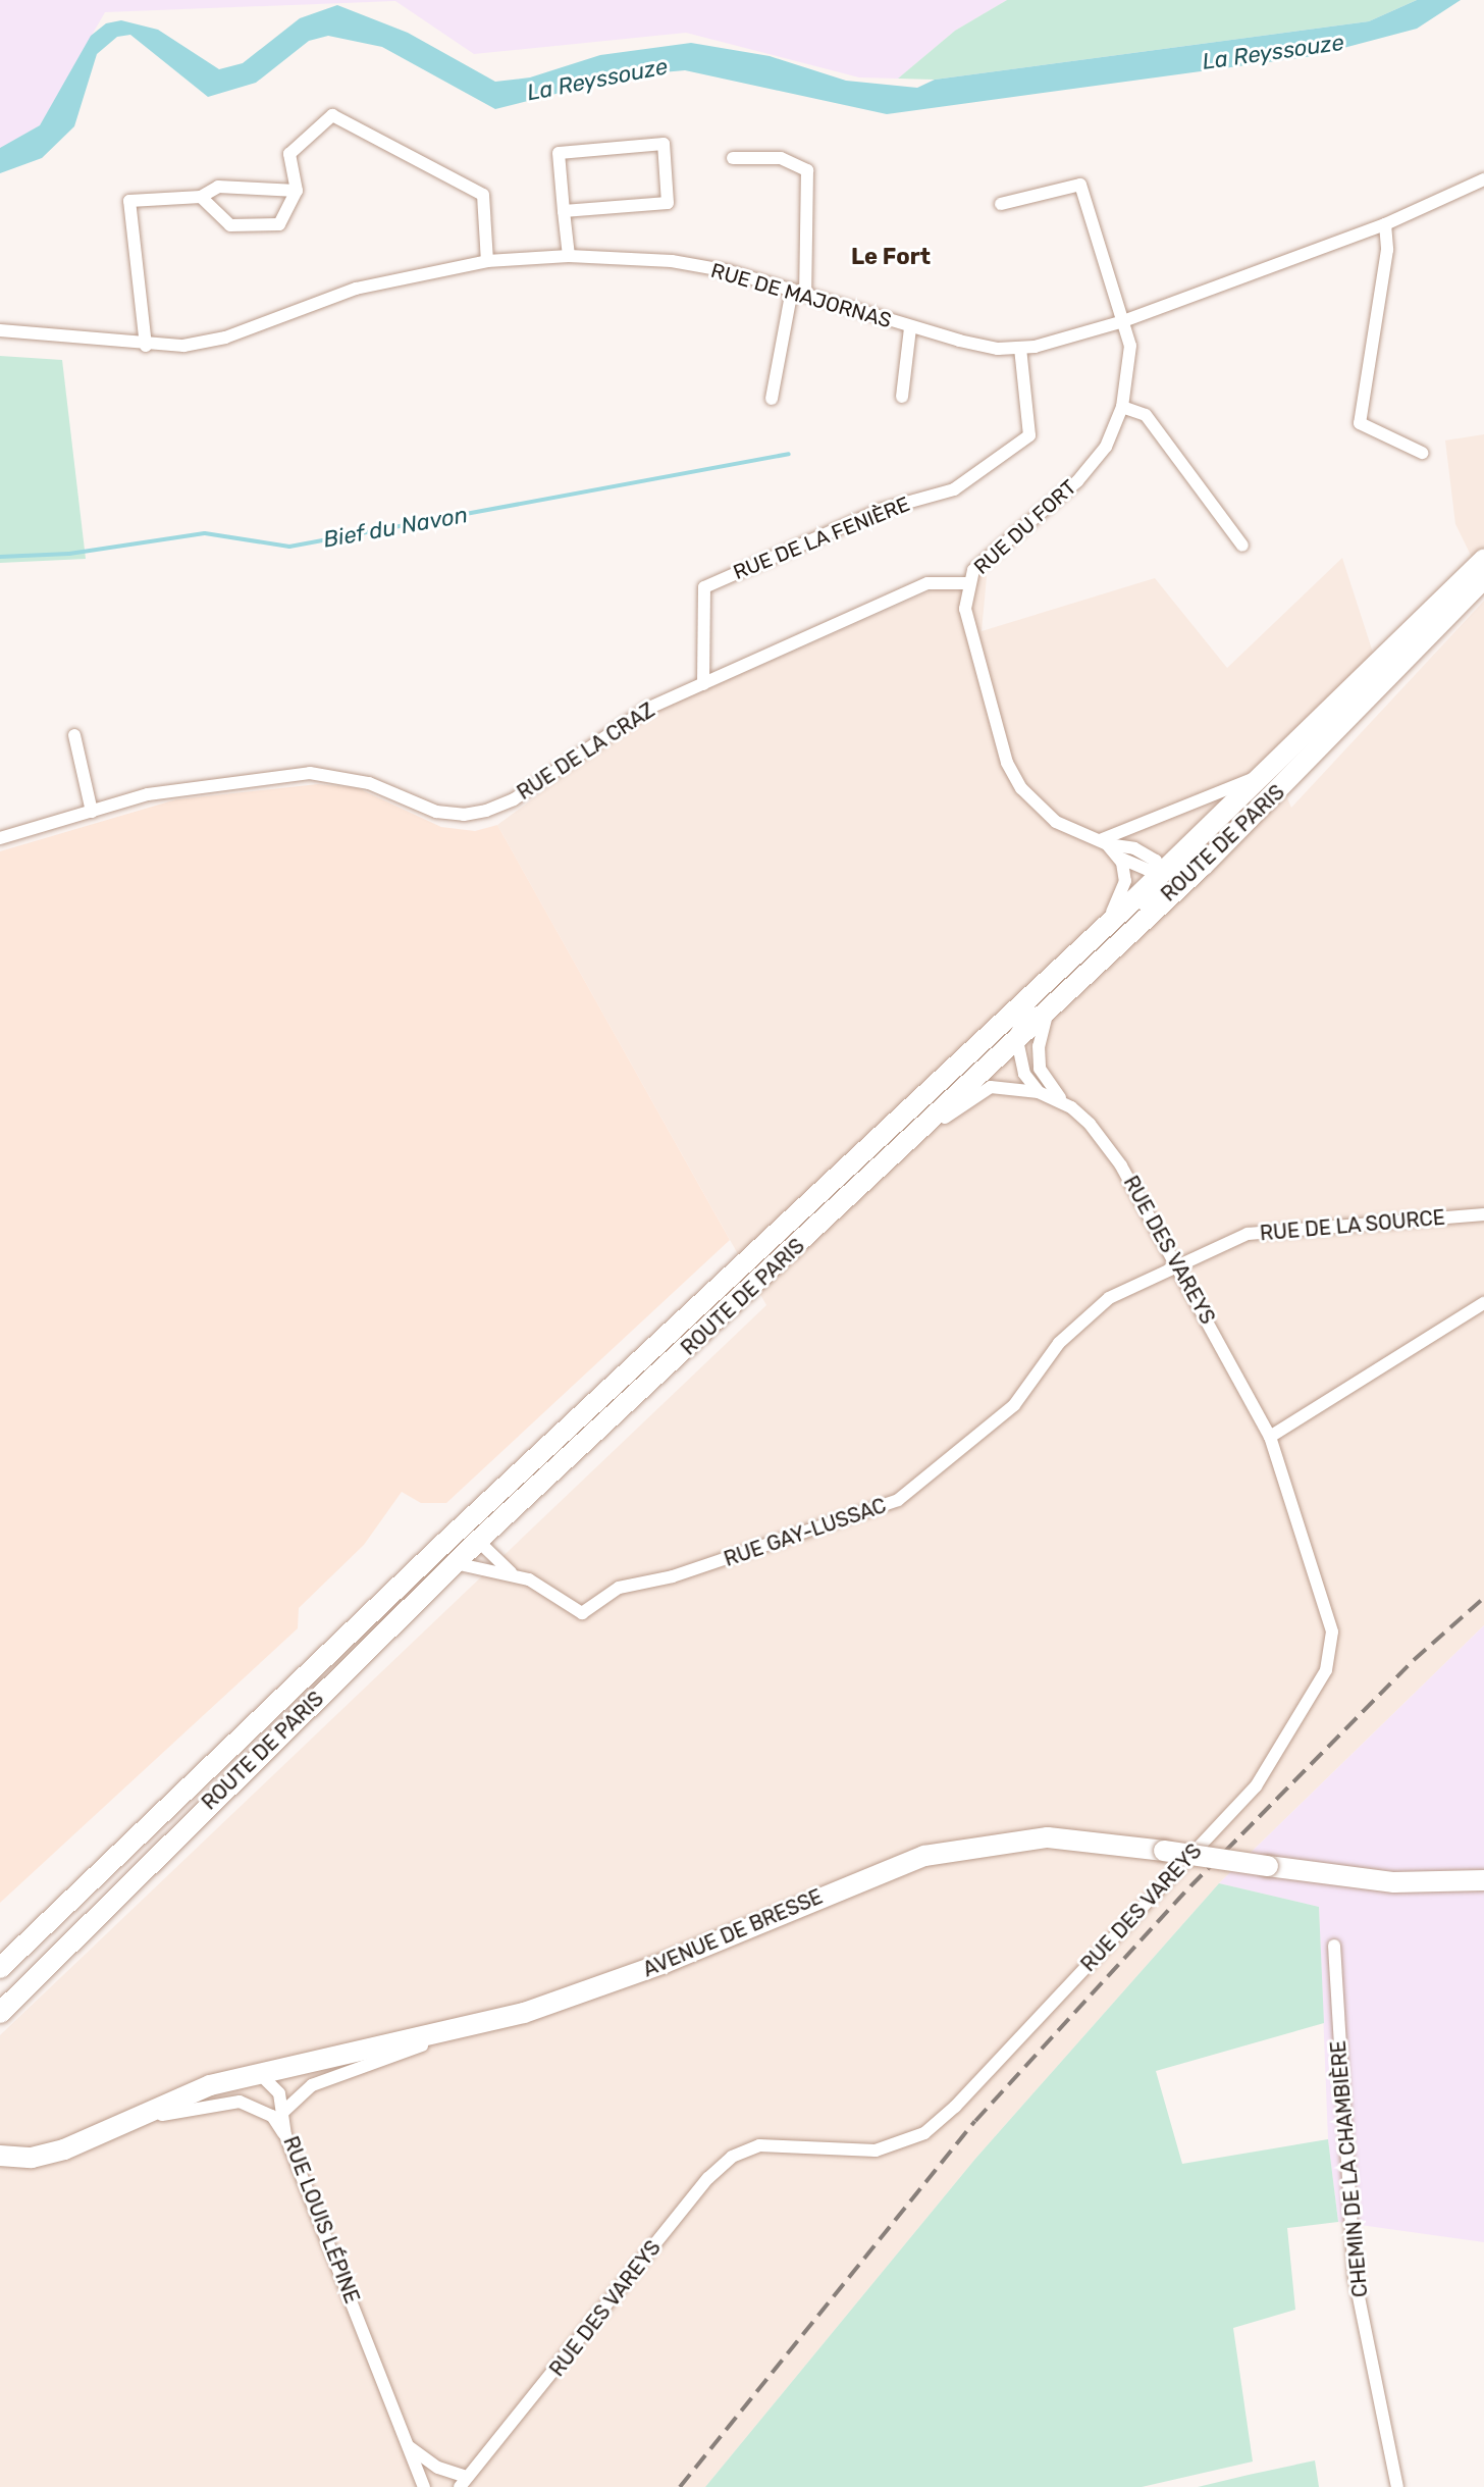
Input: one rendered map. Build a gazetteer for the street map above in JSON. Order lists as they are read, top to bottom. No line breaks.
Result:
{"streets":{"main road":["ROUTE DE PARIS","AVENUE DE BRESSE"],"street":["RUE DE MAJORNAS","RUE DU FORT","RUE DE LA FENIÈRE","RUE DE LA CRAZ","RUE DE LA SOURCE","RUE DES VAREYS","RUE GAY-LUSSAC","CHEMIN DE LA CHAMBIÈRE","RUE LOUIS LÉPINE"]},"crossings":[["RUE DE MAJORNAS","RUE DU FORT"],["RUE DE MAJORNAS","RUE DE LA FENIÈRE"],["RUE DU FORT","RUE DE LA CRAZ"],["RUE DU FORT","ROUTE DE PARIS"],["RUE DE LA FENIÈRE","RUE DE LA CRAZ"],["ROUTE DE PARIS","RUE DES VAREYS"],["ROUTE DE PARIS","RUE GAY-LUSSAC"],["RUE DE LA SOURCE","RUE DES VAREYS"],["RUE DE LA SOURCE","RUE GAY-LUSSAC"],["RUE DES VAREYS","RUE GAY-LUSSAC"],["AVENUE DE BRESSE","RUE LOUIS LÉPINE"]],"districts":["Le Fort"],"water":["La Reyssouze","Bief du Navon"]}
